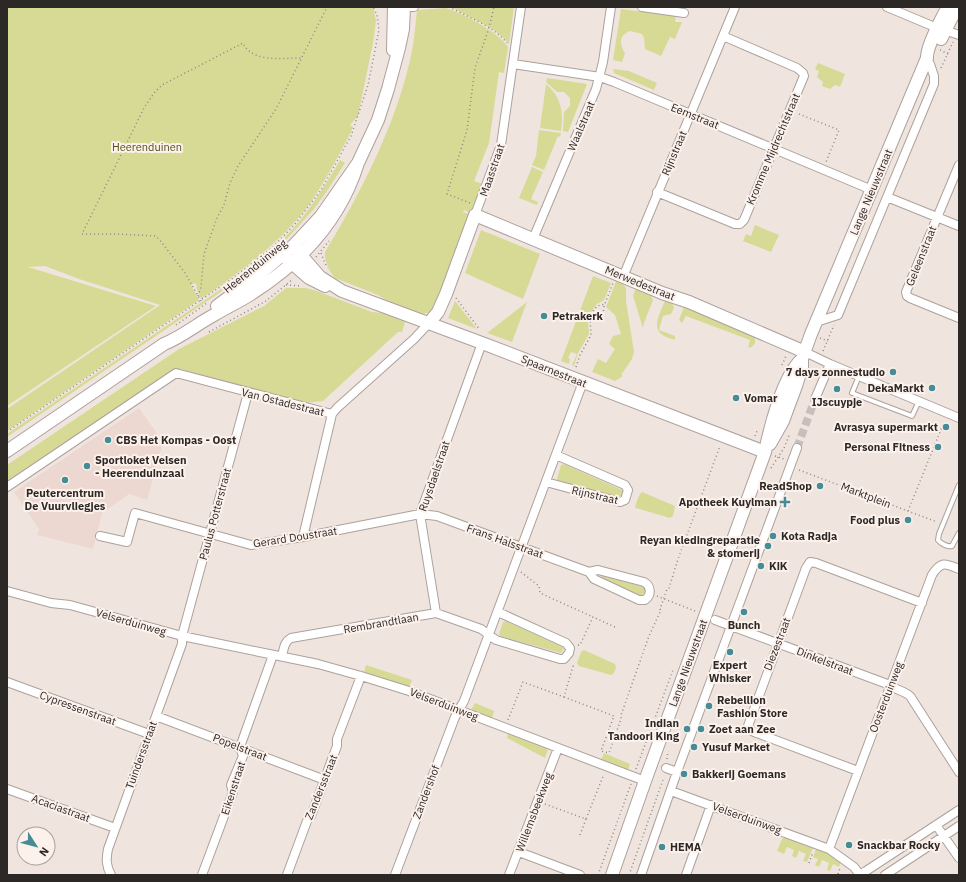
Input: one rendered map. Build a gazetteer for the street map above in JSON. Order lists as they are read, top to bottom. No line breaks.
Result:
{"streets":{"street":["Eemstraat","Waalstraat","Kromme Mijdrechtstraat","Rijnstraat","Maasstraat","Lange Nieuwstraat","Geleenstraat","Heerenduinweg","Merwedestraat","Spaarnestraat","Van Ostadestraat","Ruysdaelstraat","Paulus Potterstraat","Gerard Doustraat","Frans Halsstraat","Velserduinweg","Rembrandtlaan","Diezestraat","Dinkelstraat","Oosterduinweg","Cypressenstraat","Popelstraat","Tuindersstraat","Zandersstraat","Eikenstraat","Zandershof","Acaciastraat","Willemsbeekweg"],"path":["Marktplein"]},"crossings":[["Eemstraat","Waalstraat"],["Eemstraat","Kromme Mijdrechtstraat"],["Eemstraat","Rijnstraat"],["Eemstraat","Maasstraat"],["Eemstraat","Lange Nieuwstraat"],["Waalstraat","Merwedestraat"],["Kromme Mijdrechtstraat","Rijnstraat"],["Rijnstraat","Merwedestraat"],["Maasstraat","Merwedestraat"],["Maasstraat","Spaarnestraat"],["Maasstraat","Van Ostadestraat"],["Lange Nieuwstraat","Merwedestraat"],["Lange Nieuwstraat","Spaarnestraat"],["Lange Nieuwstraat","Velserduinweg"],["Heerenduinweg","Spaarnestraat"],["Spaarnestraat","Van Ostadestraat"],["Spaarnestraat","Ruysdaelstraat"],["Van Ostadestraat","Paulus Potterstraat"],["Ruysdaelstraat","Gerard Doustraat"],["Ruysdaelstraat","Frans Halsstraat"],["Ruysdaelstraat","Rembrandtlaan"],["Paulus Potterstraat","Gerard Doustraat"],["Paulus Potterstraat","Velserduinweg"],["Paulus Potterstraat","Tuindersstraat"],["Gerard Doustraat","Frans Halsstraat"],["Velserduinweg","Rembrandtlaan"],["Velserduinweg","Oosterduinweg"],["Velserduinweg","Tuindersstraat"],["Velserduinweg","Zandersstraat"],["Velserduinweg","Eikenstraat"],["Velserduinweg","Zandershof"],["Velserduinweg","Willemsbeekweg"],["Rembrandtlaan","Eikenstraat"],["Diezestraat","Dinkelstraat"],["Diezestraat","Oosterduinweg"],["Dinkelstraat","Oosterduinweg"],["Cypressenstraat","Tuindersstraat"],["Popelstraat","Tuindersstraat"],["Popelstraat","Zandersstraat"],["Popelstraat","Eikenstraat"],["Tuindersstraat","Acaciastraat"]],"parks":["Heerenduinen"],"places":{"other":["Petrakerk","7 days zonnestudio","DekaMarkt","IJscuypje","Vomar","Avrasya supermarkt","CBS Het Kompas - Oost","Personal Fitness","Sportloket Velsen - Heerenduinzaal","Peutercentrum De Vuurvliegjes","ReadShop","Food plus","Kota Radja","Reyan kledingreparatie & stomerij","KiK","Bunch","Expert Whisker","Rebellion Fashion Store","Indian Tandoori King","Zoet aan Zee","Yusuf Market","Bakkerij Goemans","Snackbar Rocky","HEMA"],"health":["Apotheek Kuylman"]},"north":"bottom right"}
